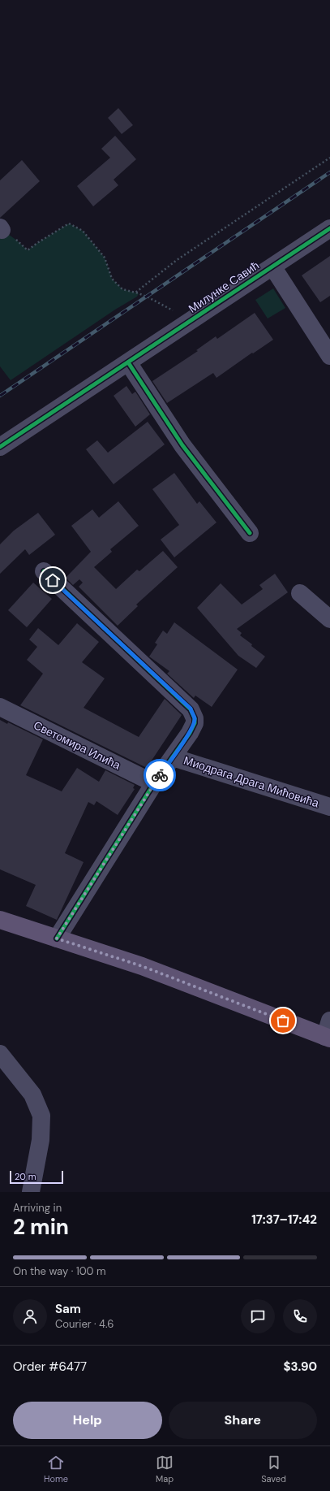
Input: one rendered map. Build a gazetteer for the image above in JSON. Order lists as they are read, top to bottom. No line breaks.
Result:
{"streets":{"street":["Милунке Савић","Светомира Илића","Миодрага Драга Мићовића"]},"scale_bar":"20 m","page":{"scale":"20 m","heading":["2 min","Arriving in","17:37–17:42"],"panel":["Sam","Courier · 4.6","Order #6477","$3.90"],"bar":"On the way · 100 m","buttons":["Help","Share"],"tabs":["Home","Map","Saved"]}}
